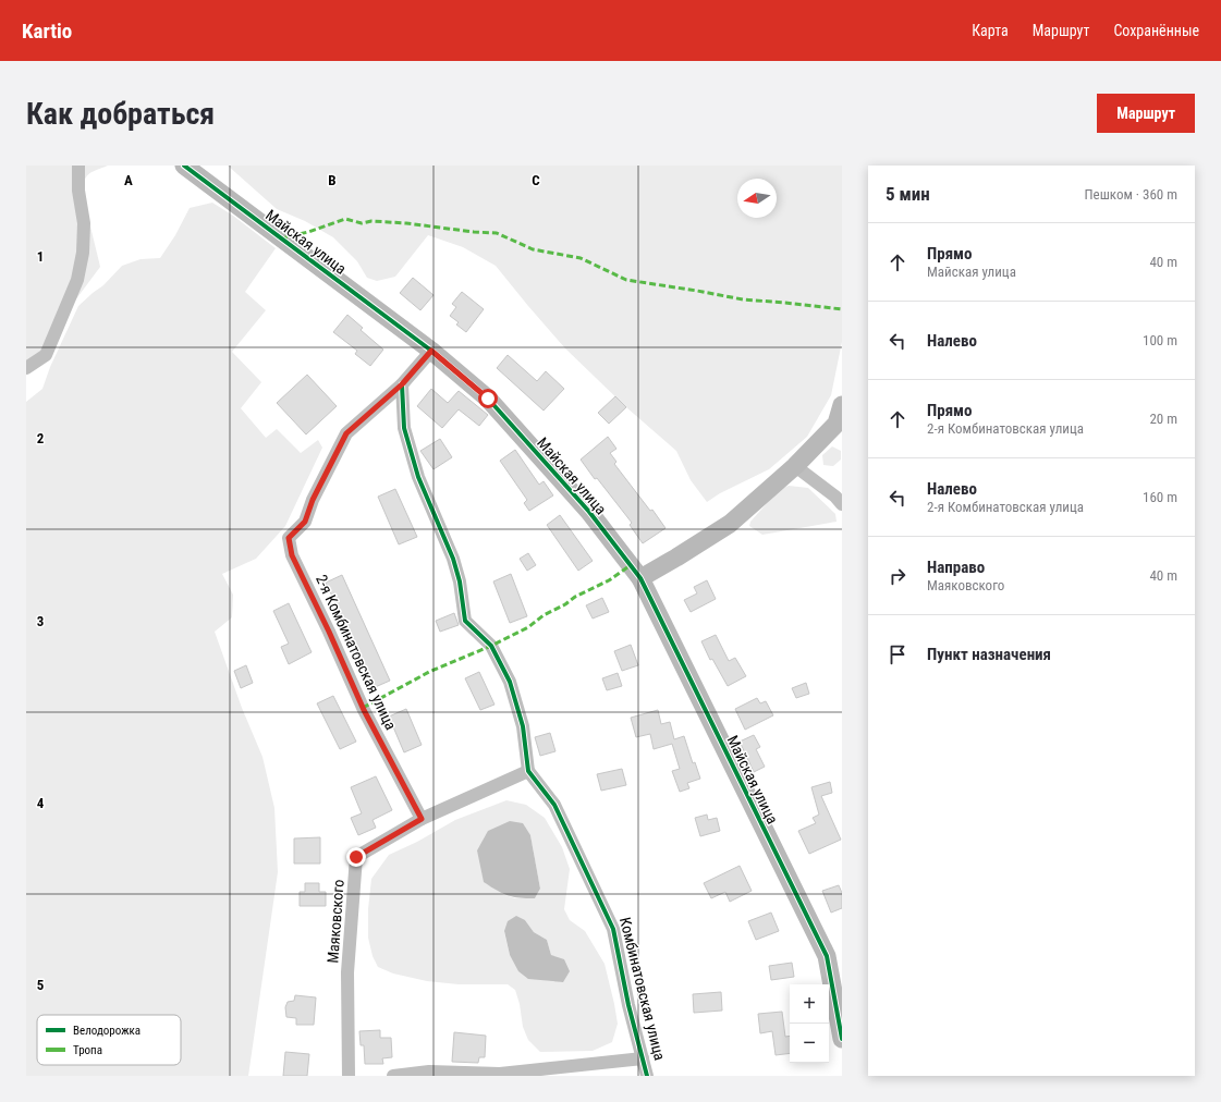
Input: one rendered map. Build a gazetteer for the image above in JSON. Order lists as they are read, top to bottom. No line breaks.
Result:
{"streets":{"street":["Майская улица","2-я Комбинатовская улица","Маяковского","Комбинатовская улица"]},"crossings":[["2-я Комбинатовская улица","Маяковского"],["Маяковского","Комбинатовская улица"]],"legend":["Велодорожка","Тропа"],"north":"left","page":{"header":"Kartio","nav":["Карта","Маршрут","Сохранённые"],"buttons":"Маршрут","title":"Как добраться","heading":["5 мин","Пешком · 360 m"],"list":[["Прямо","Майская улица","40 m"],["Налево","100 m"],["Прямо","2-я Комбинатовская улица","20 m"],["Налево","2-я Комбинатовская улица","160 m"],["Направо","Маяковского","40 m"],"Пункт назначения"],"map_buttons":["+","−"]},"grid":{"columns":["A","B","C"],"rows":["1","2","3","4","5"]}}
